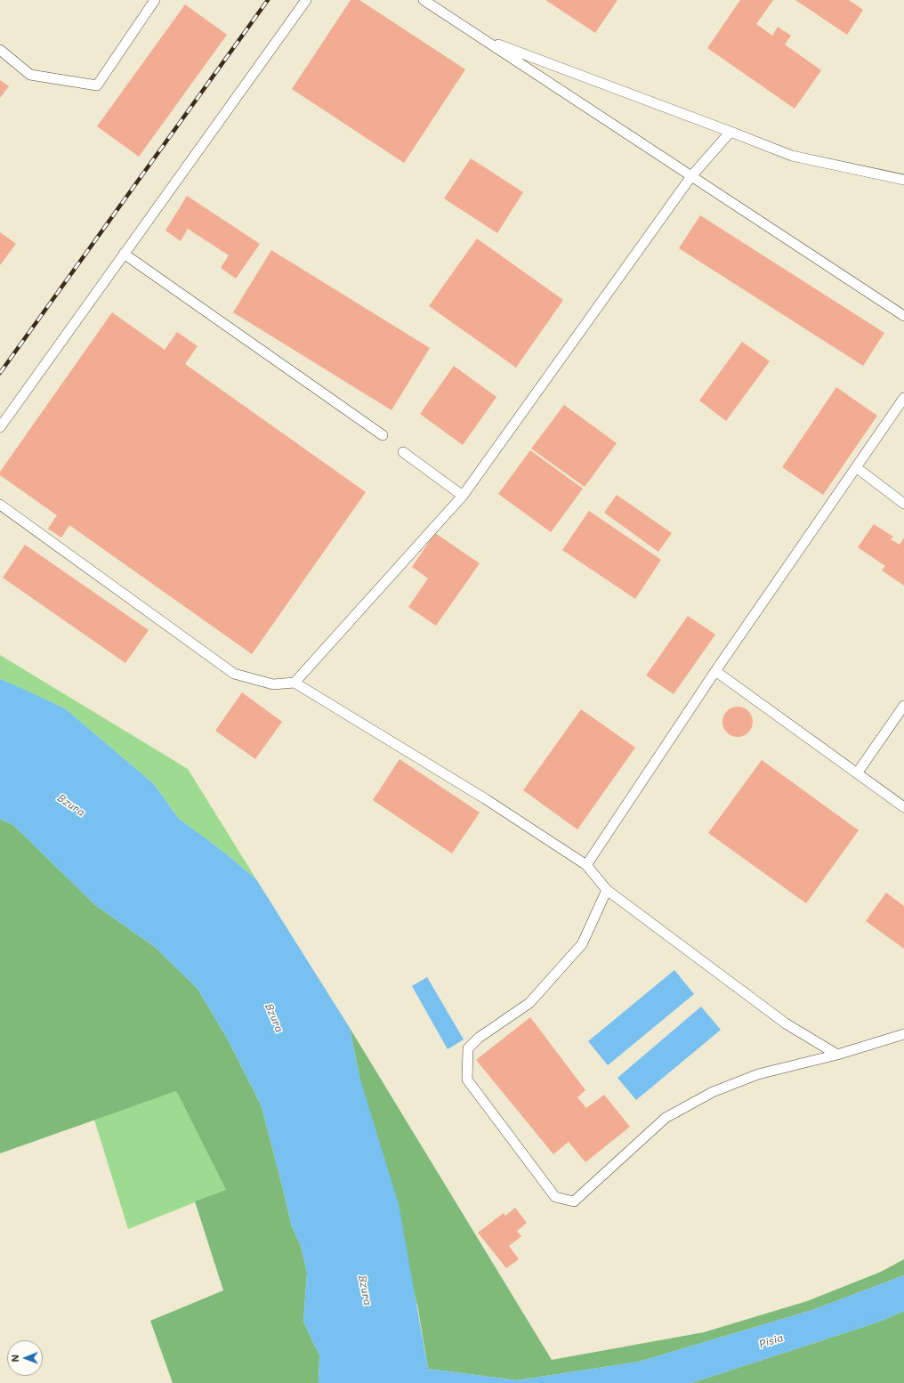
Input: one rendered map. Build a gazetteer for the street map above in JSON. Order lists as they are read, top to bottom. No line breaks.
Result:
{"water":["Bzura","Pisia"],"north":"left"}
